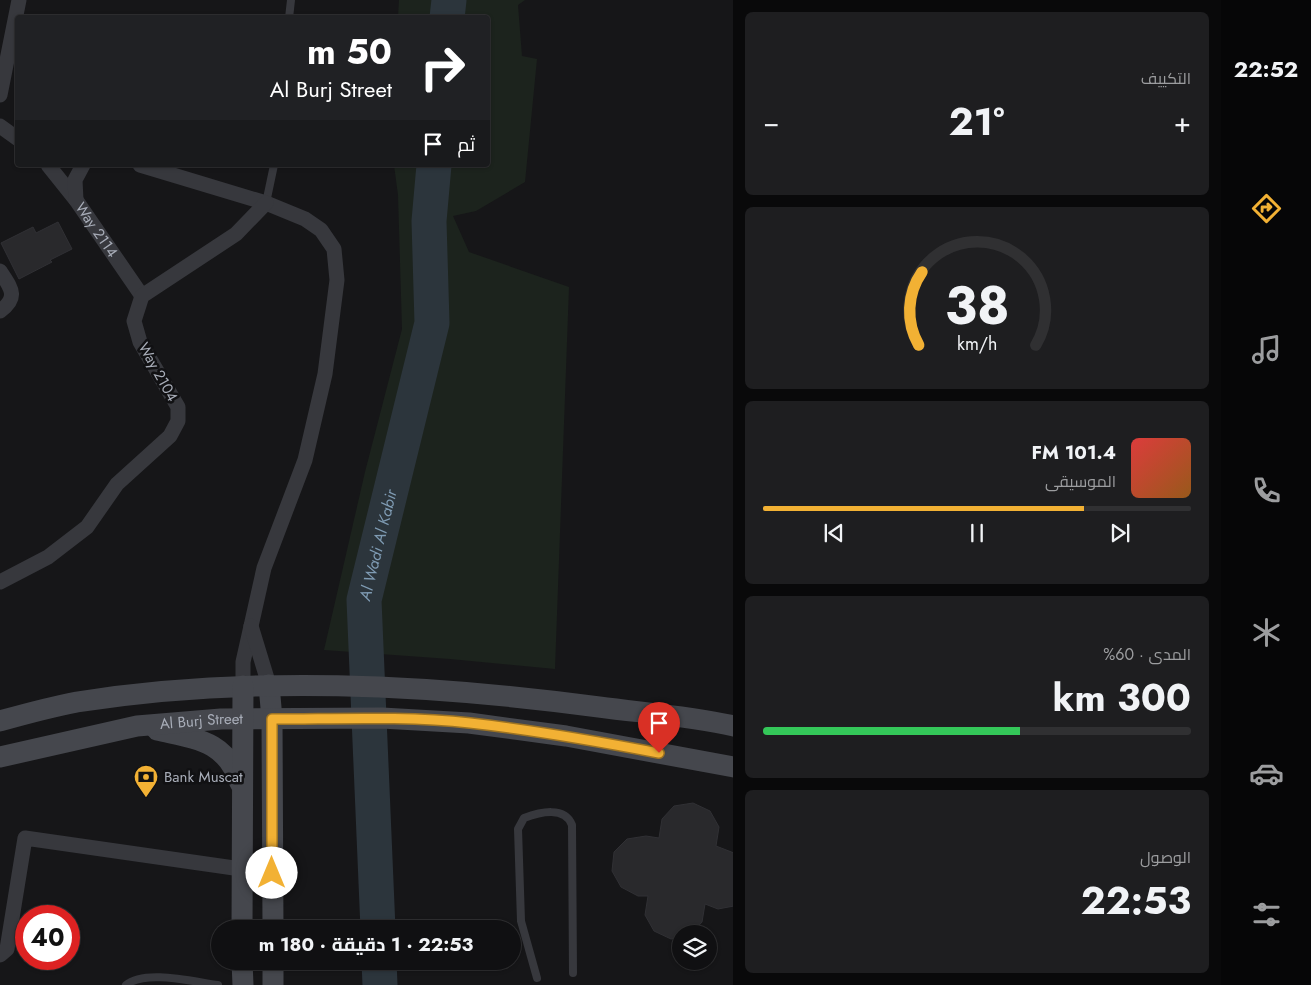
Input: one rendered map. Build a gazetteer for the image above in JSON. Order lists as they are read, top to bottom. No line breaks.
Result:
{"streets":{"main road":["Al Burj Street"],"street":["Way 2114","Way 2104"]},"crossings":[["Way 2114","Way 2104"]],"water":["Al Wadi Al Kabir"],"places":{"bank":["Bank Muscat"]},"page":{"tabs":"22:52","tile":["التكييف",["المدى · 60%","300 km"],["الوصول","22:53"]],"turn":["50 m","Al Burj Street"],"heat":["−","21°","+"],"then":"ثم","song":["101.4 FM","الموسيقى"],"limit":"40","trip":"22:53 · 1 دقيقة · 180 m","gauge":["38","km/h"]}}
